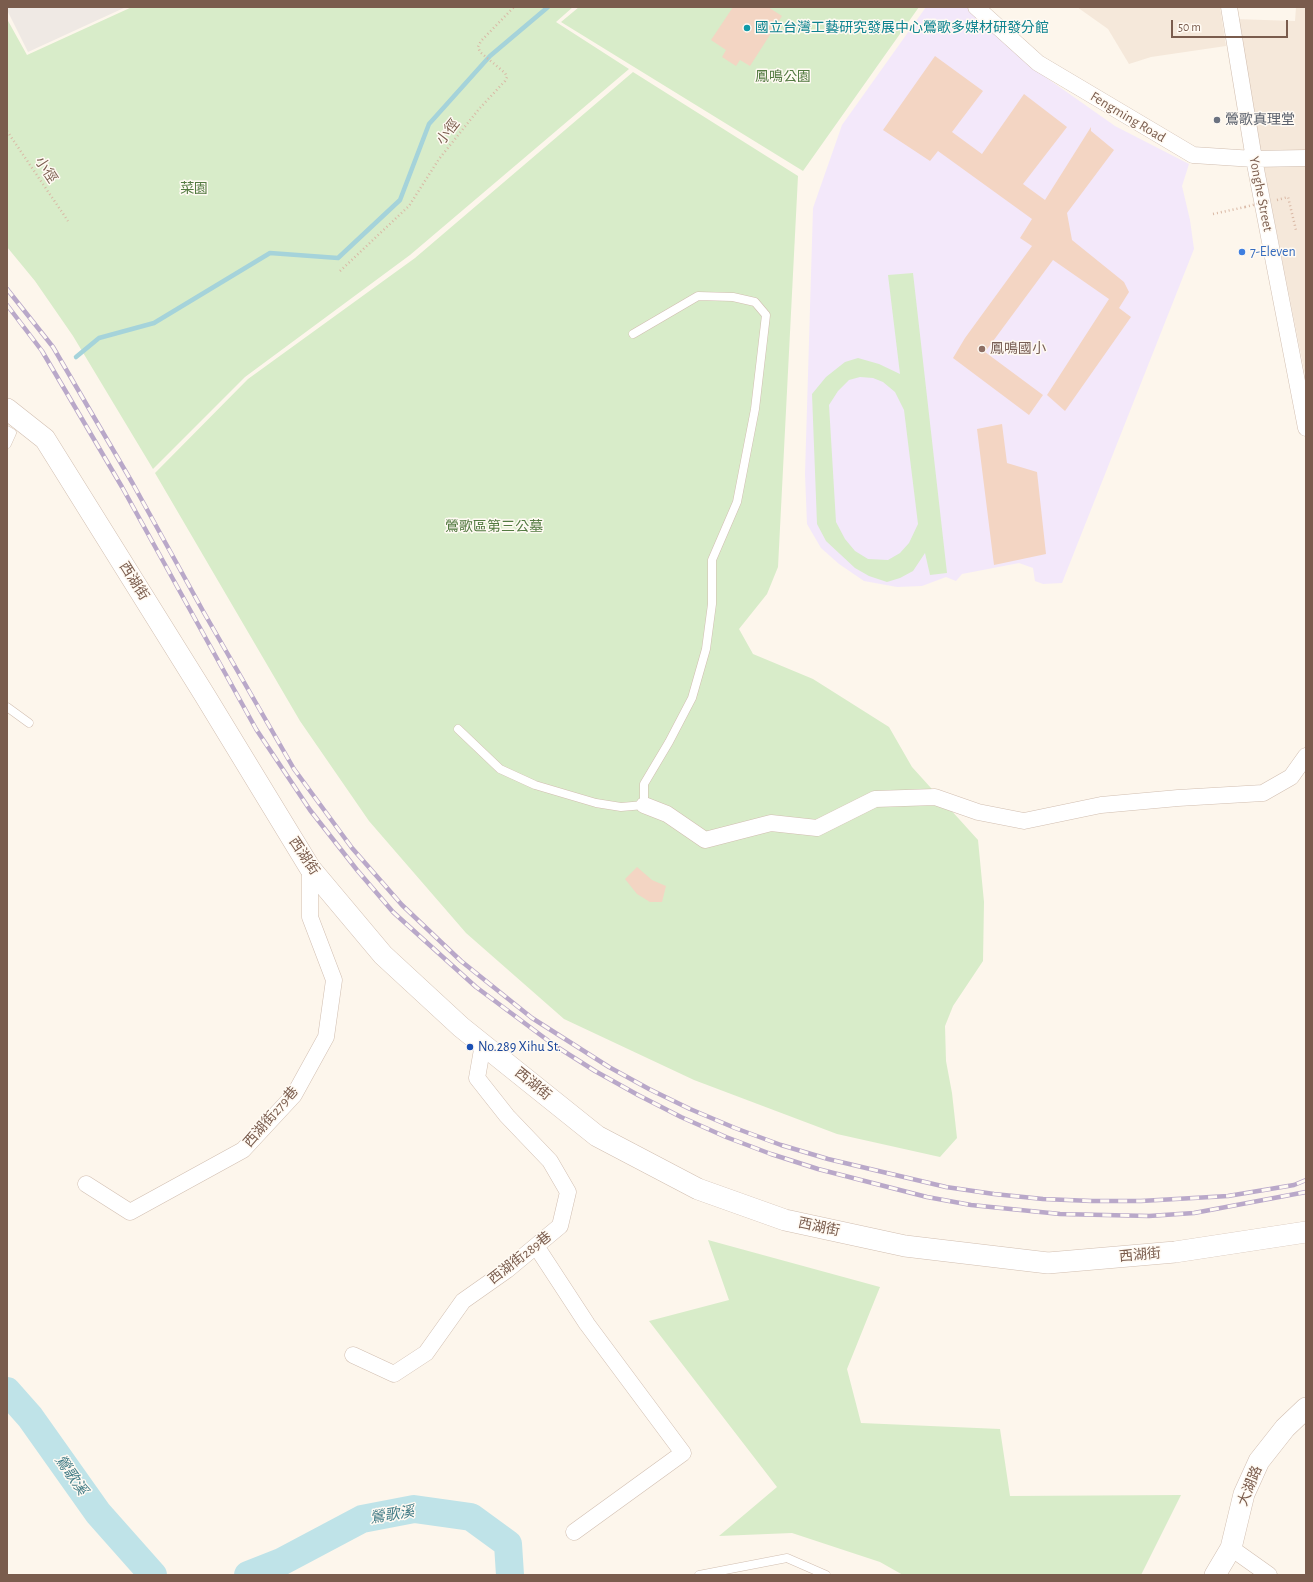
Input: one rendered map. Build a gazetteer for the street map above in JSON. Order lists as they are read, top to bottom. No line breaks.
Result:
{"streets":{"street":["Fengming Road","Yonghe Street","西湖街","西湖街279巷","西湖街289巷","大湖路"],"path":["小徑"]},"crossings":[["Fengming Road","Yonghe Street"],["西湖街","西湖街279巷"],["西湖街","西湖街289巷"]],"water":["鶯歌溪"],"parks":["鳳鳴公園","菜園","鶯歌區第三公墓"],"places":["國立台灣工藝研究發展中心鶯歌多媒材研發分館","鶯歌真理堂","7-Eleven","鳳鳴國小","No.289 Xihu St."],"scale_bar":"50 m"}
